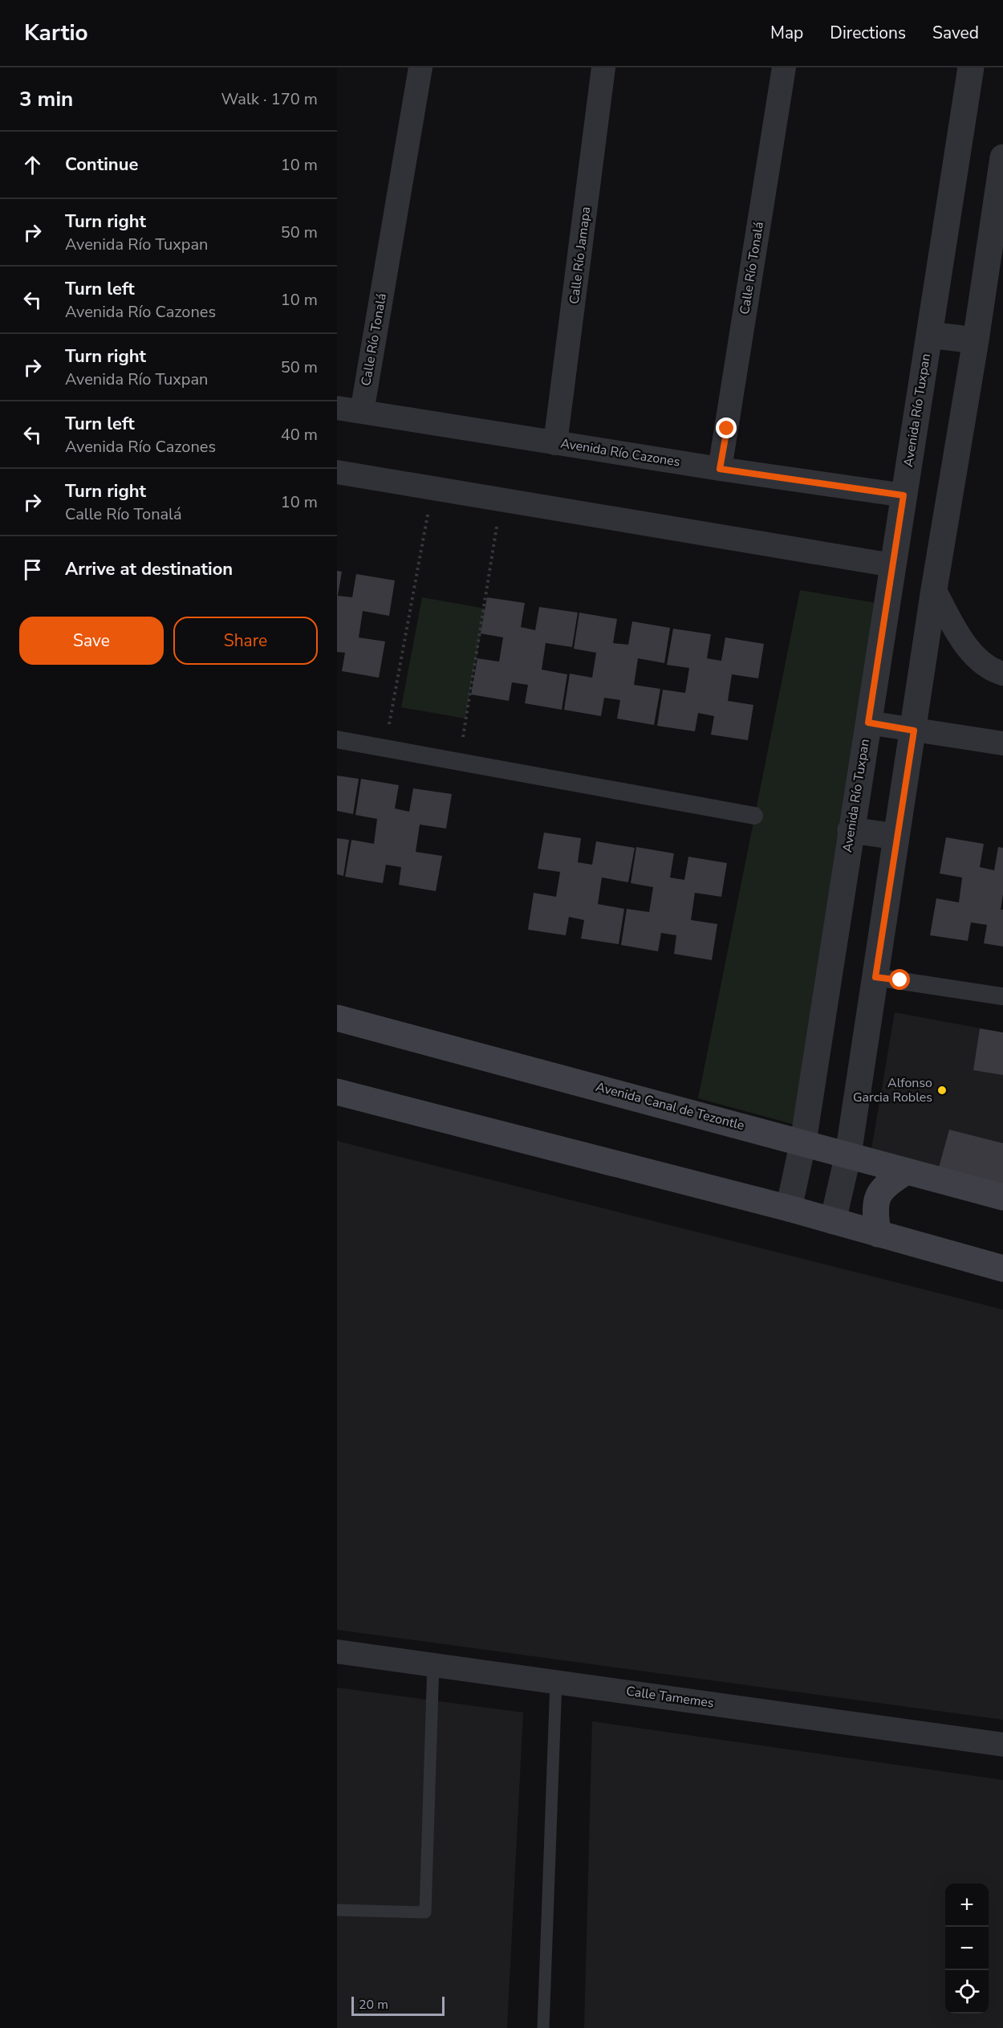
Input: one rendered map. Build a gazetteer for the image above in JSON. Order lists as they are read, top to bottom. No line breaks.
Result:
{"streets":{"main road":["Avenida Canal de Tezontle"],"street":["Calle Río Jamapa","Calle Río Tonalá","Avenida Río Tuxpan","Avenida Río Cazones","Calle Tamemes"]},"crossings":[["Calle Río Jamapa","Avenida Río Cazones"],["Calle Río Tonalá","Avenida Río Cazones"],["Avenida Río Tuxpan","Avenida Río Cazones"],["Avenida Río Tuxpan","Avenida Canal de Tezontle"]],"places":["Alfonso Garcia Robles"],"scale_bar":"20 m","page":{"header":"Kartio","nav":["Map","Directions","Saved"],"heading":["3 min","Walk · 170 m"],"list":[["Continue","10 m"],["Turn right","Avenida Río Tuxpan","50 m"],["Turn left","Avenida Río Cazones","10 m"],["Turn right","Avenida Río Tuxpan","50 m"],["Turn left","Avenida Río Cazones","40 m"],["Turn right","Calle Río Tonalá","10 m"],"Arrive at destination"],"buttons":["Save","Share"],"map_buttons":["+","−"],"scale":"20 m"}}
